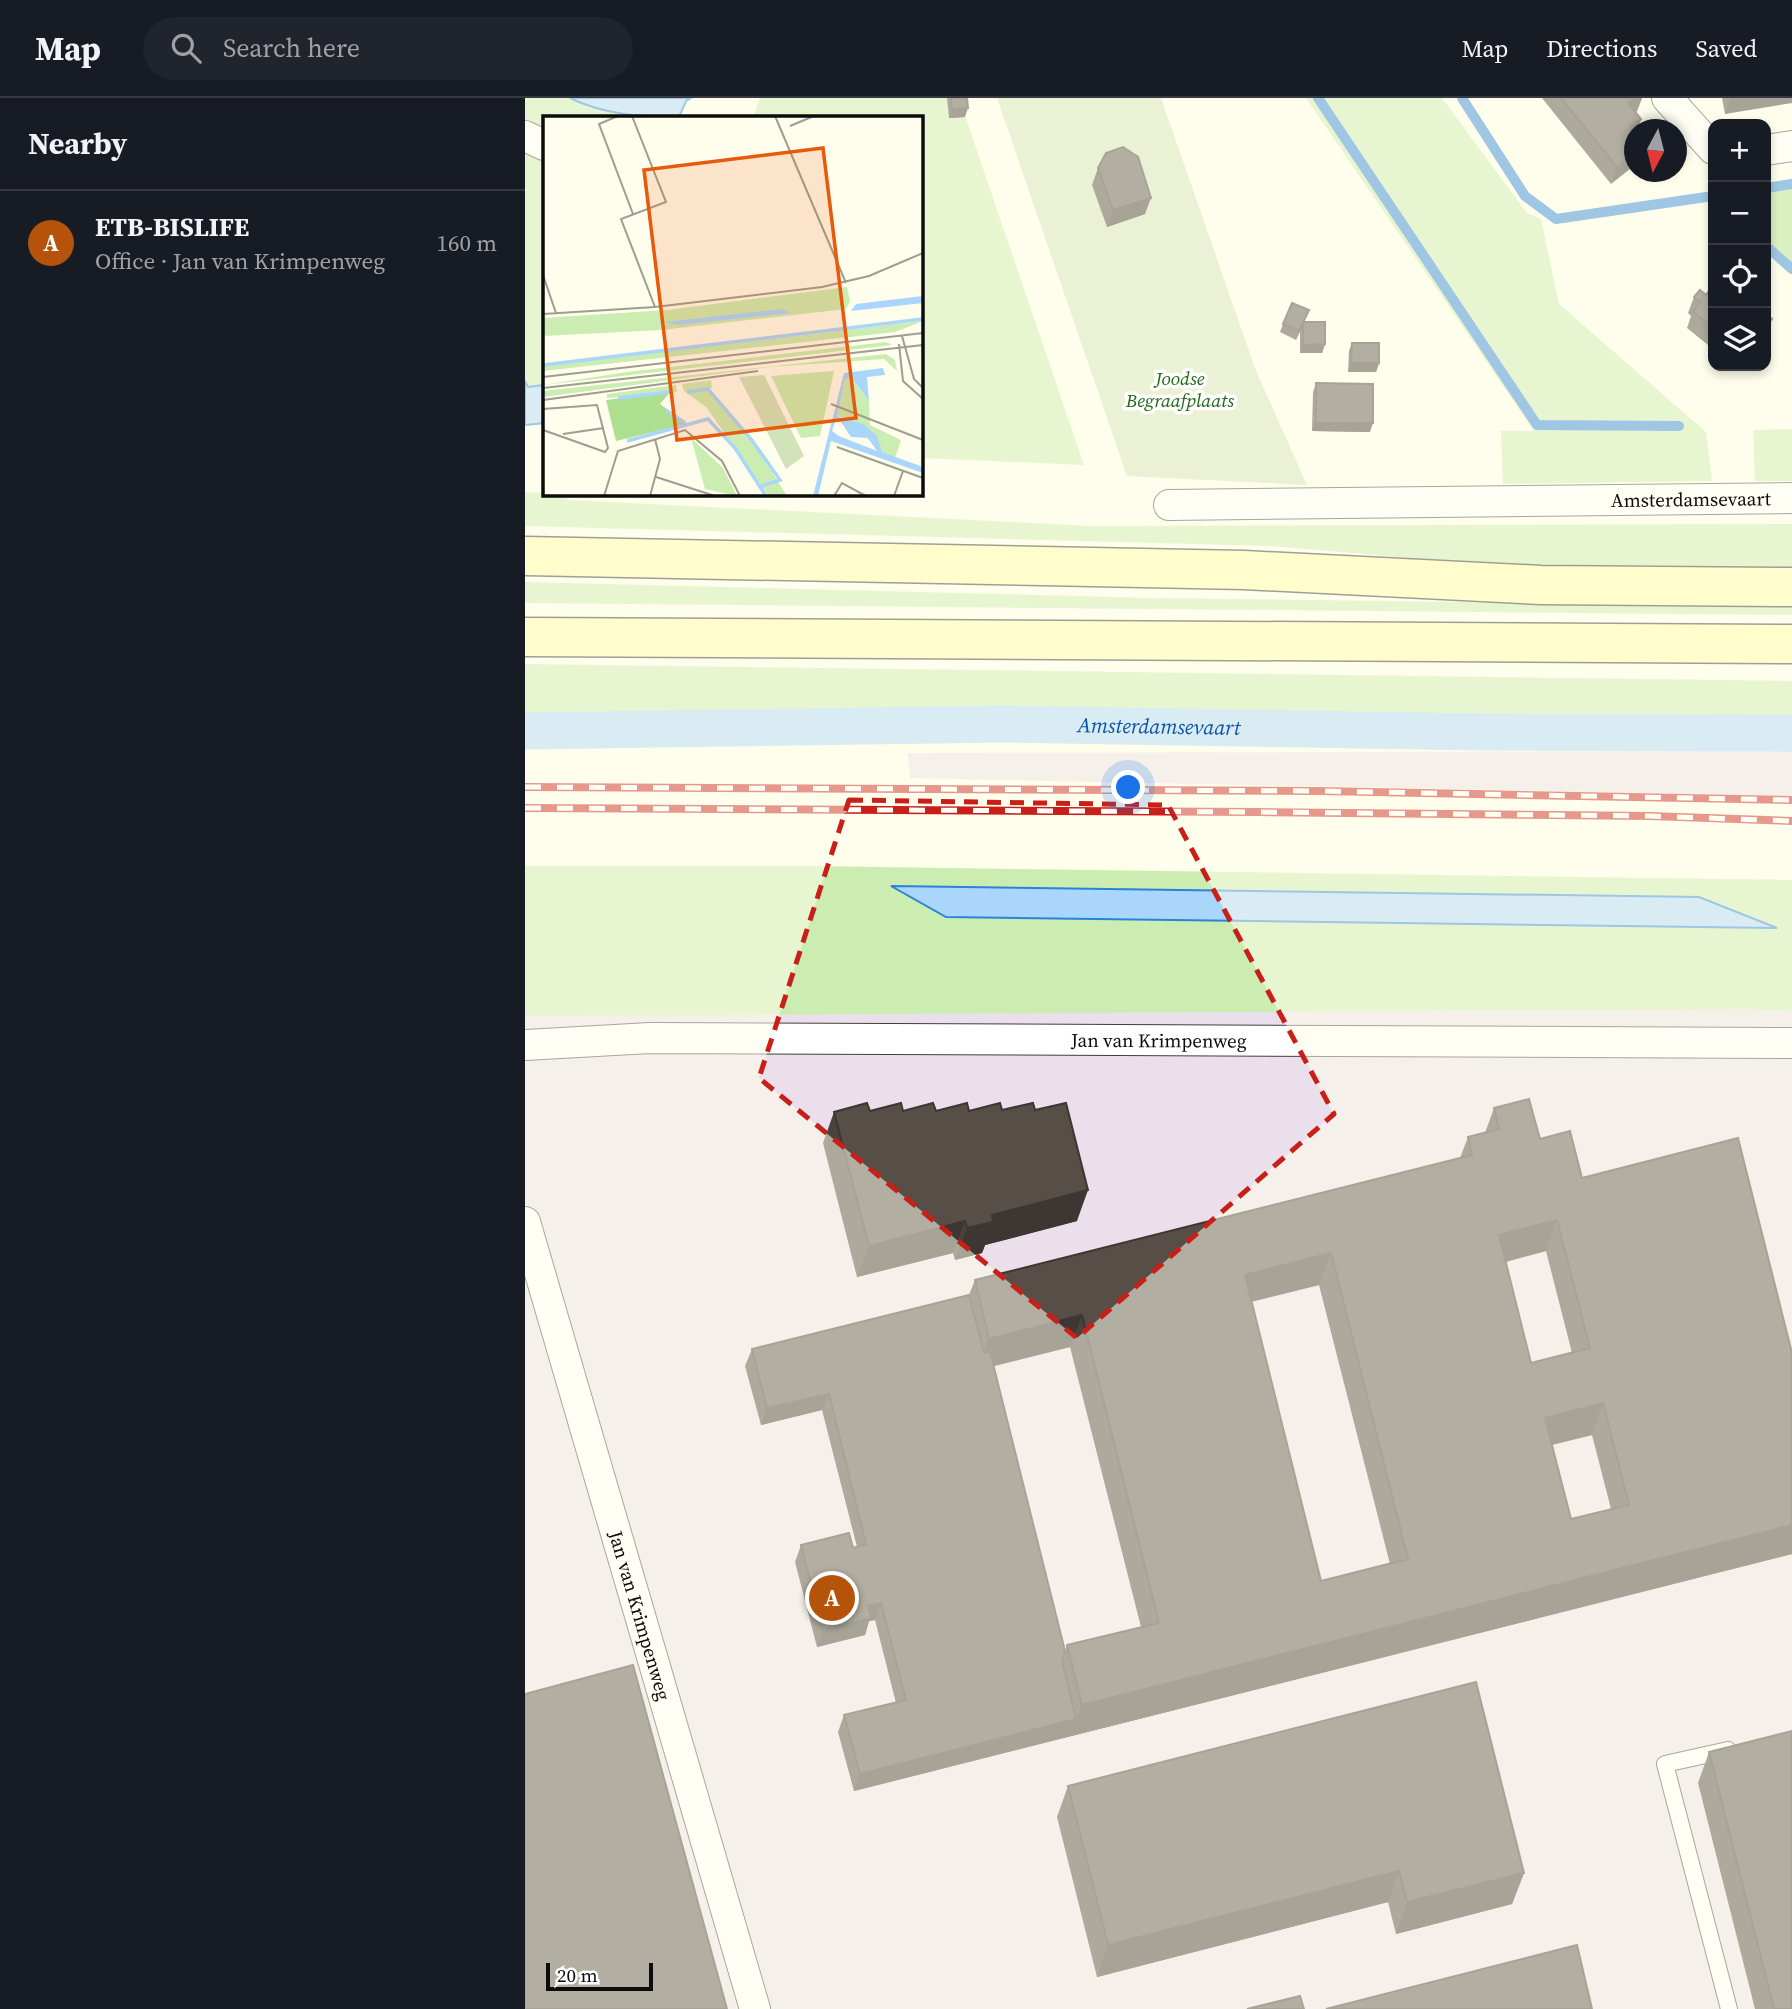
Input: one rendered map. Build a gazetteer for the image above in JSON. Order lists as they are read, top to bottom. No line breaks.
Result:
{"streets":{"street":["Amsterdamsevaart","Jan van Krimpenweg"]},"water":["Amsterdamsevaart"],"parks":["Joodse Begraafplaats"],"scale_bar":"20 m","north":"bottom","page":{"header":"Map","search":"Search here","nav":["Map","Directions","Saved"],"heading":"Nearby","map_buttons":["+","−"],"list":[{"mark":"A","name":"ETB-BISLIFE","note":"Office · Jan van Krimpenweg","value":"160 m"}],"pins":"A","scale":"20 m"}}
